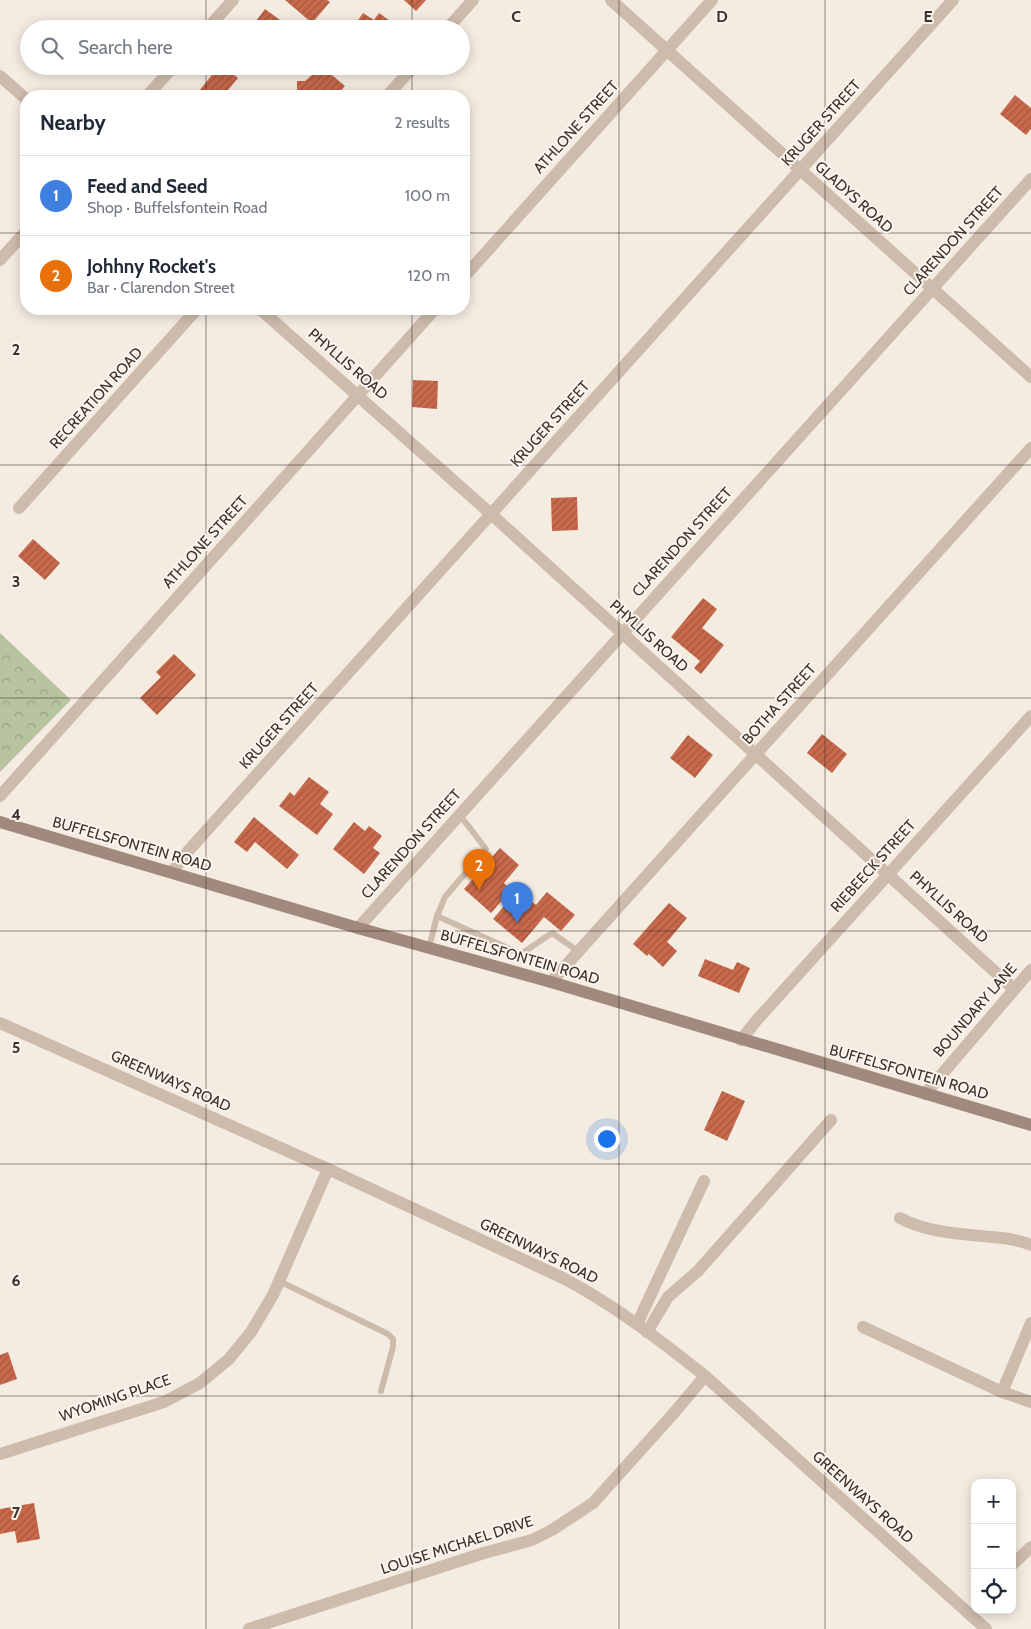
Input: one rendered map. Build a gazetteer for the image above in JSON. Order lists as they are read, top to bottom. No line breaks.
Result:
{"streets":{"main road":["BUFFELSFONTEIN ROAD"],"street":["KRUGER STREET","ATHLONE STREET","GLADYS ROAD","CLARENDON STREET","PHYLLIS ROAD","RECREATION ROAD","BOTHA STREET","RIEBEECK STREET","BOUNDARY LANE","GREENWAYS ROAD","WYOMING PLACE","LOUISE MICHAEL DRIVE"]},"crossings":[["KRUGER STREET","GLADYS ROAD"],["KRUGER STREET","PHYLLIS ROAD"],["KRUGER STREET","BUFFELSFONTEIN ROAD"],["ATHLONE STREET","GLADYS ROAD"],["ATHLONE STREET","PHYLLIS ROAD"],["GLADYS ROAD","CLARENDON STREET"],["CLARENDON STREET","PHYLLIS ROAD"],["CLARENDON STREET","BUFFELSFONTEIN ROAD"],["PHYLLIS ROAD","BOTHA STREET"],["PHYLLIS ROAD","RIEBEECK STREET"],["PHYLLIS ROAD","BOUNDARY LANE"],["BOTHA STREET","BUFFELSFONTEIN ROAD"],["BUFFELSFONTEIN ROAD","RIEBEECK STREET"],["BUFFELSFONTEIN ROAD","BOUNDARY LANE"],["GREENWAYS ROAD","WYOMING PLACE"],["GREENWAYS ROAD","LOUISE MICHAEL DRIVE"]],"page":{"search":"Search here","heading":["Nearby","2 results"],"list":[{"mark":"1","name":"Feed and Seed","note":"Shop · Buffelsfontein Road","value":"100 m"},{"mark":"2","name":"Johhny Rocket's","note":"Bar · Clarendon Street","value":"120 m"}],"pins":["2","1"],"map_buttons":["+","−"]},"grid":{"columns":["C","D","E"],"rows":["2","3","4","5","6","7"]}}
